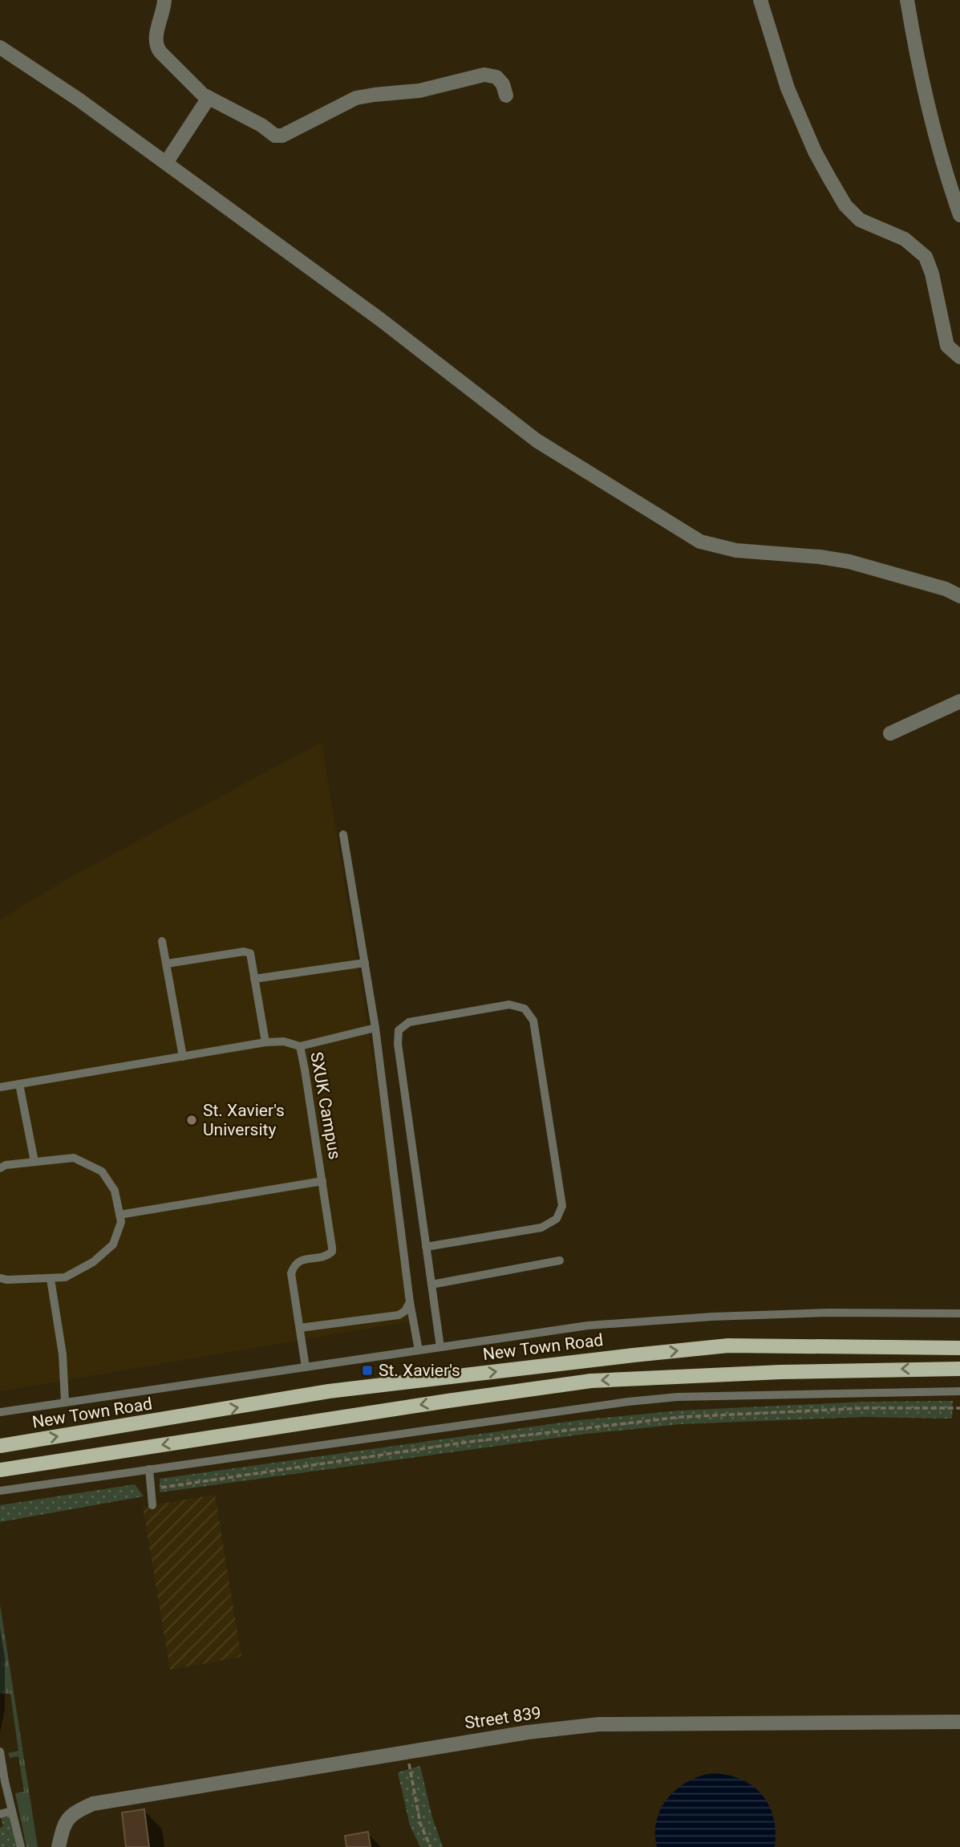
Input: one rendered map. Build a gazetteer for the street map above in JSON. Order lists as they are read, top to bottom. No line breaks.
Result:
{"streets":{"main road":["New Town Road"],"street":["Street 839"],"lane":["SXUK Campus"]},"places":{"other":["St. Xavier's University"],"transit":["St. Xavier's"]}}
